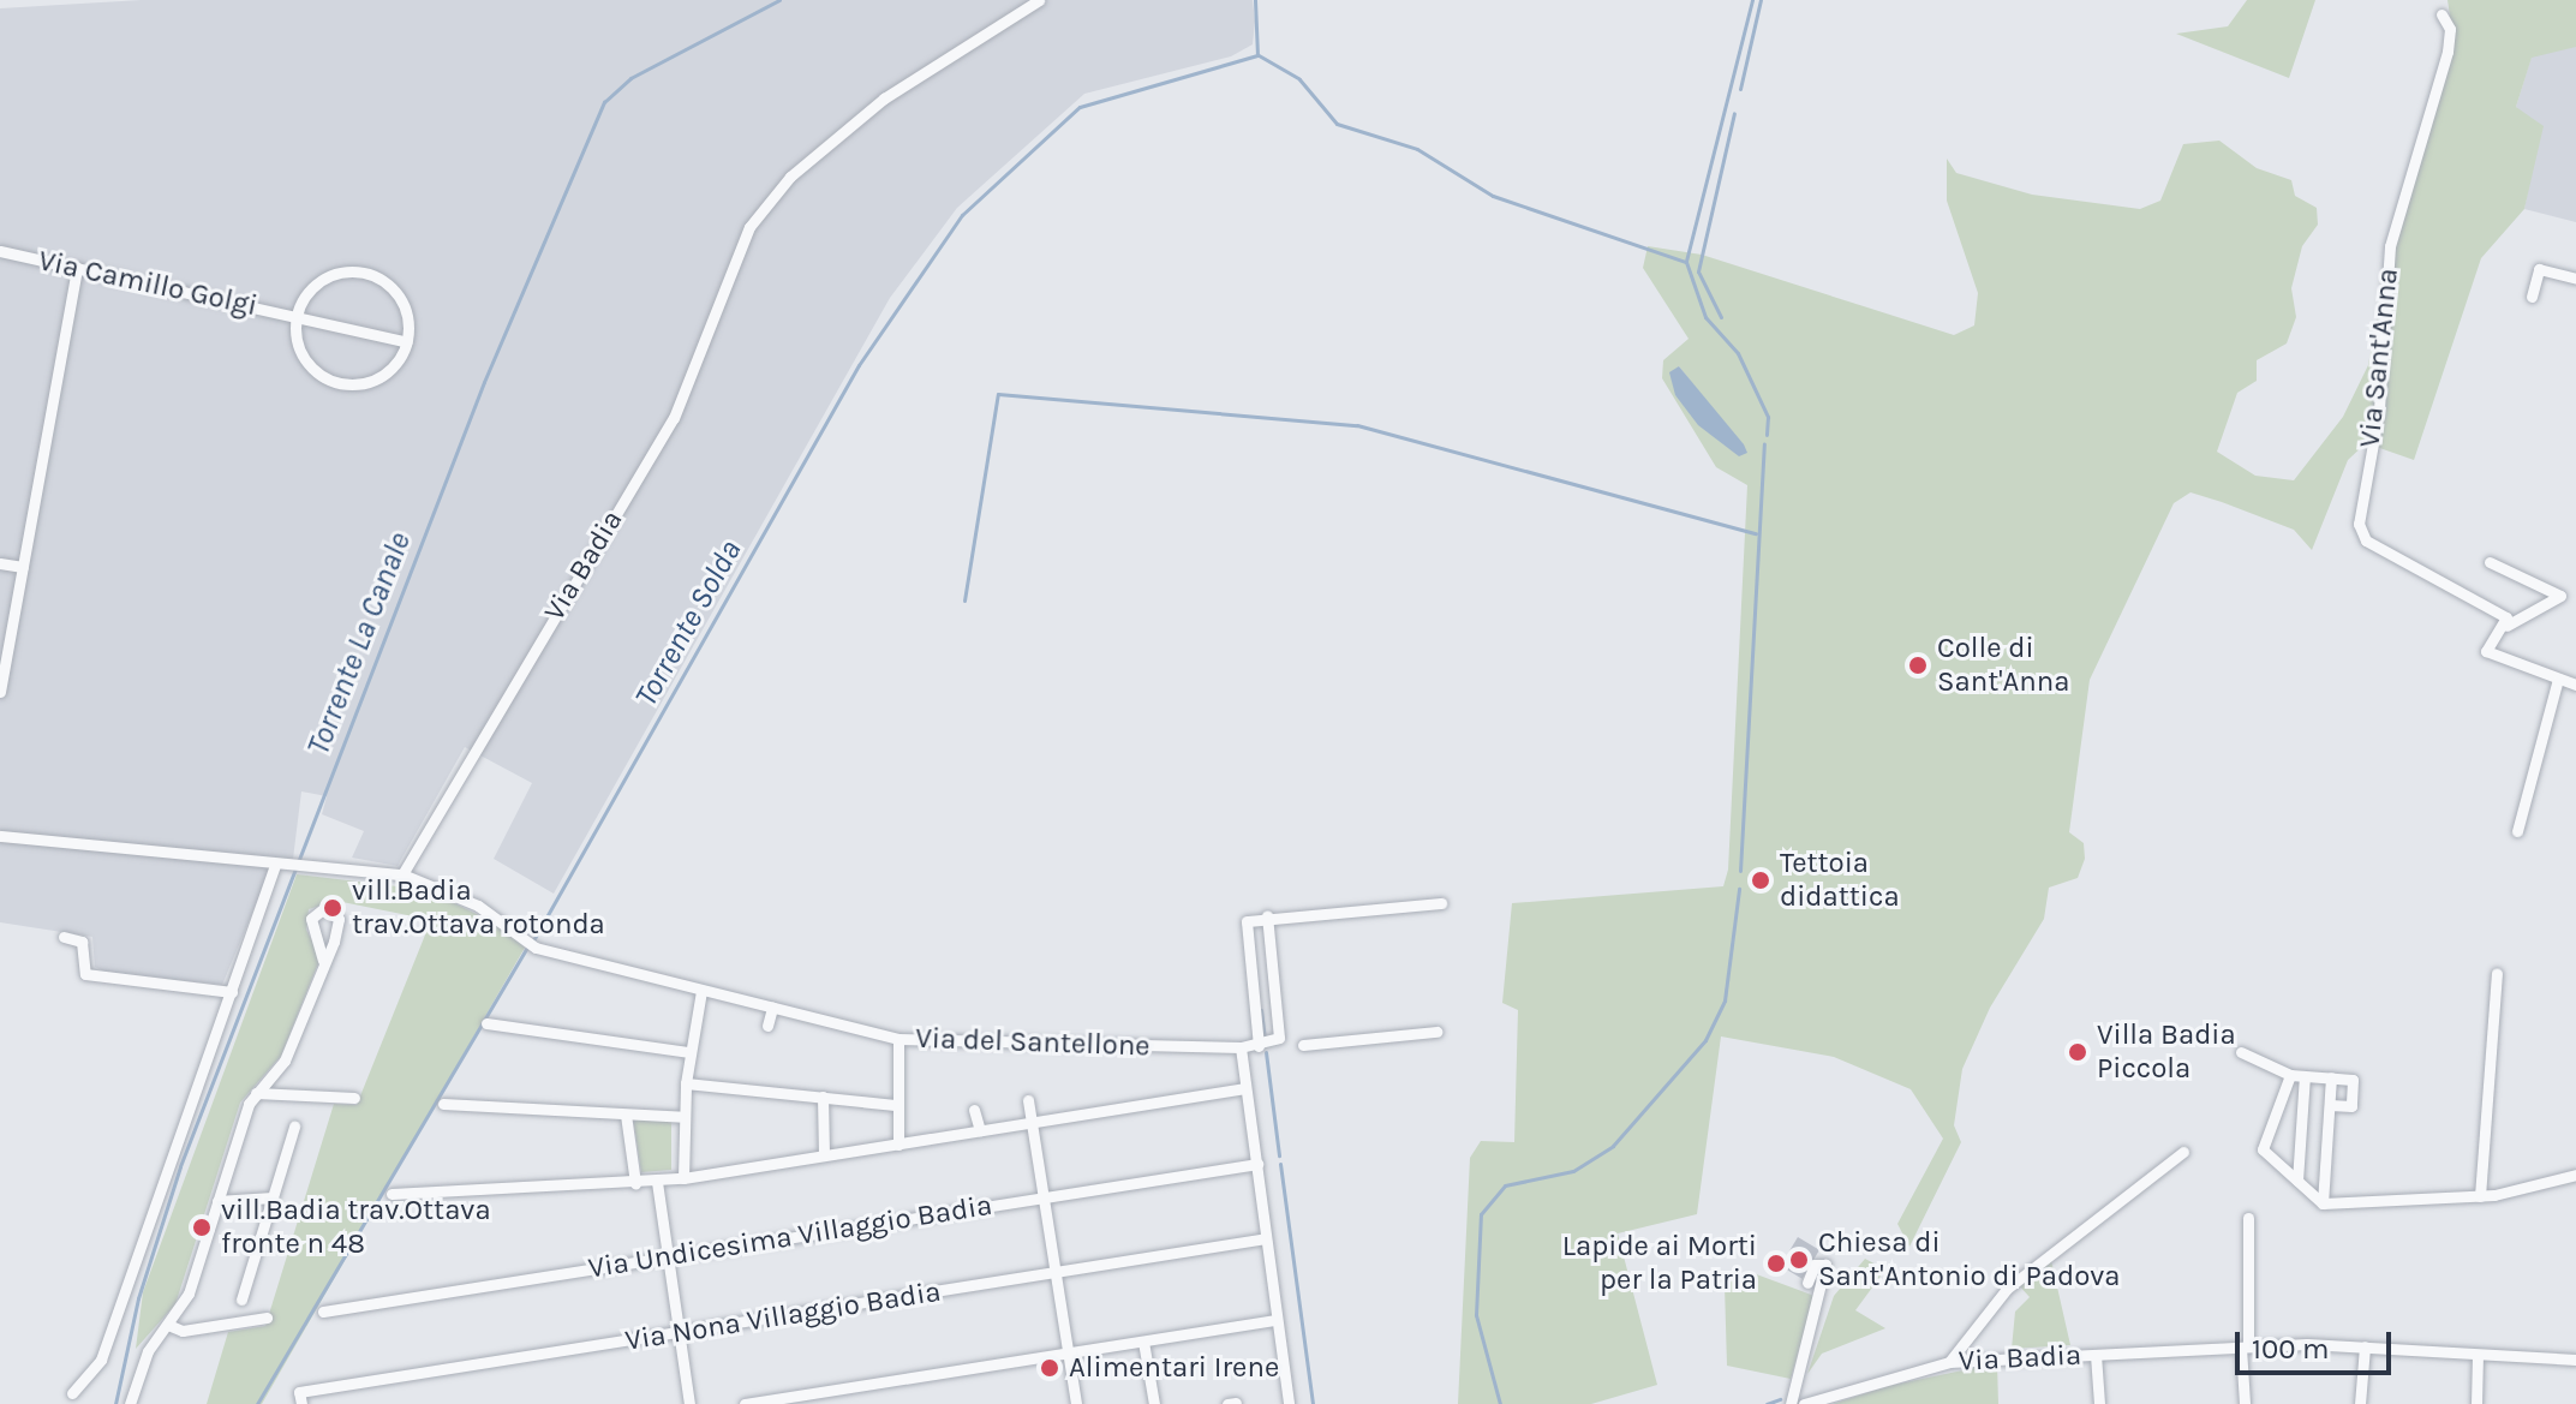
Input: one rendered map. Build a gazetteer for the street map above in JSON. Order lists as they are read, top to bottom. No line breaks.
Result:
{"streets":{"street":["Via Camillo Golgi","Via Sant'Anna","Via Badia","Via del Santellone","Via Undicesima Villaggio Badia","Via Nona Villaggio Badia"]},"crossings":[["Via Badia","Via del Santellone"]],"water":["Torrente Solda","Torrente La Canale"],"places":["Colle di Sant'Anna","Tettoia didattica","vill.Badia trav.Ottava rotonda","Villa Badia Piccola","vill.Badia trav.Ottava fronte n 48","Chiesa di Sant'Antonio di Padova","Lapide ai Morti per la Patria","Alimentari Irene"],"scale_bar":"100 m"}
